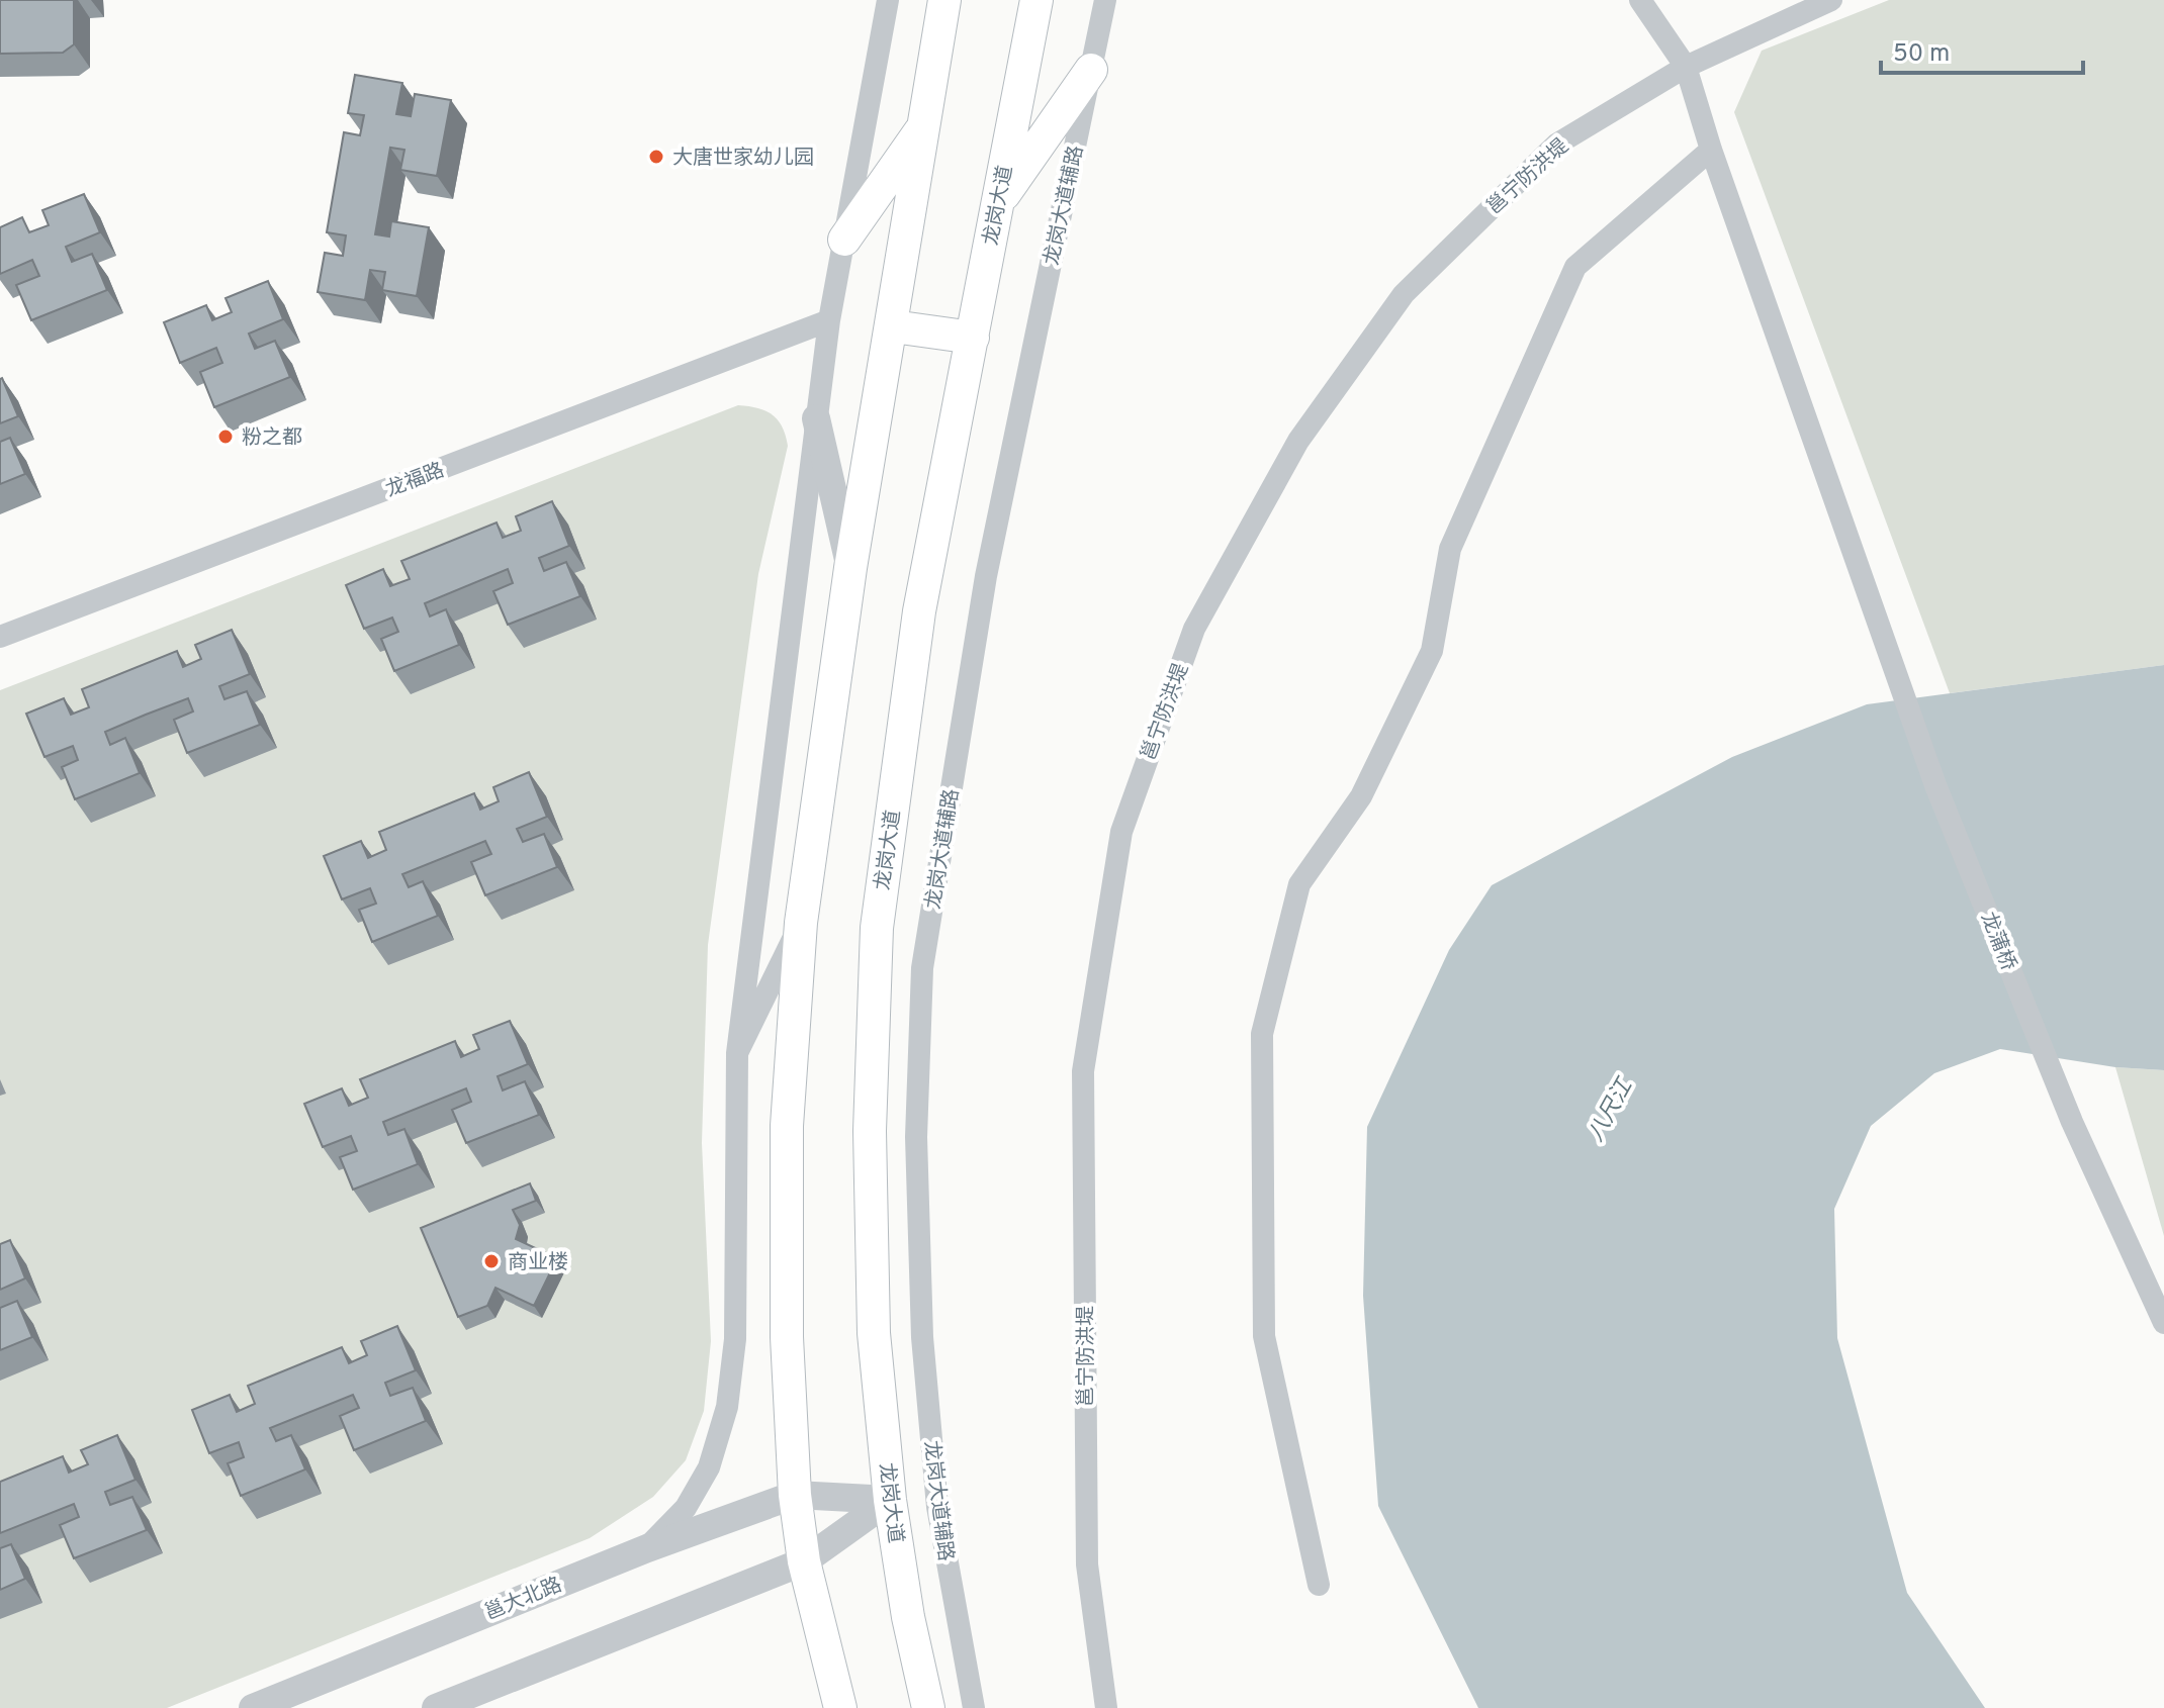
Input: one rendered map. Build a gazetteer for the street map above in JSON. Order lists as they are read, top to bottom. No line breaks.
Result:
{"streets":{"main road":["龙岗大道"],"street":["邕宁防洪堤","龙岗大道辅路","龙福路","龙蒲桥","邕大北路"]},"crossings":[["邕宁防洪堤","龙蒲桥"]],"water":["八尺江"],"places":["大唐世家幼儿园","粉之都","商业楼"],"scale_bar":"50 m"}
